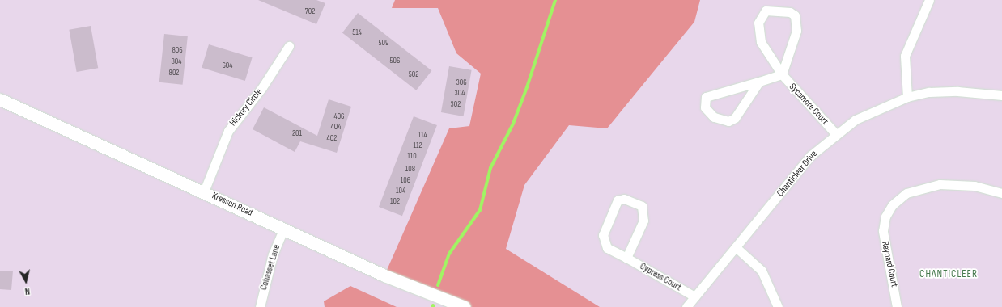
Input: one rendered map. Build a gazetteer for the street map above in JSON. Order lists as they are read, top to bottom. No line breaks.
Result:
{"streets":{"street":["Sycamore Court","Hickory Circle","Chanticleer Drive","Kresson Road","Reynard Court","Cohasset Lane","Cypress Court"]},"crossings":[["Sycamore Court","Chanticleer Drive"],["Hickory Circle","Kresson Road"],["Chanticleer Drive","Cypress Court"],["Kresson Road","Cohasset Lane"]],"districts":["CHANTICLEER"],"house_numbers":["702","514","509","806","506","804","604","802","502","306","304","302","406","404","201","114","402","112","110","108","106","104","102"],"north":"bottom"}
